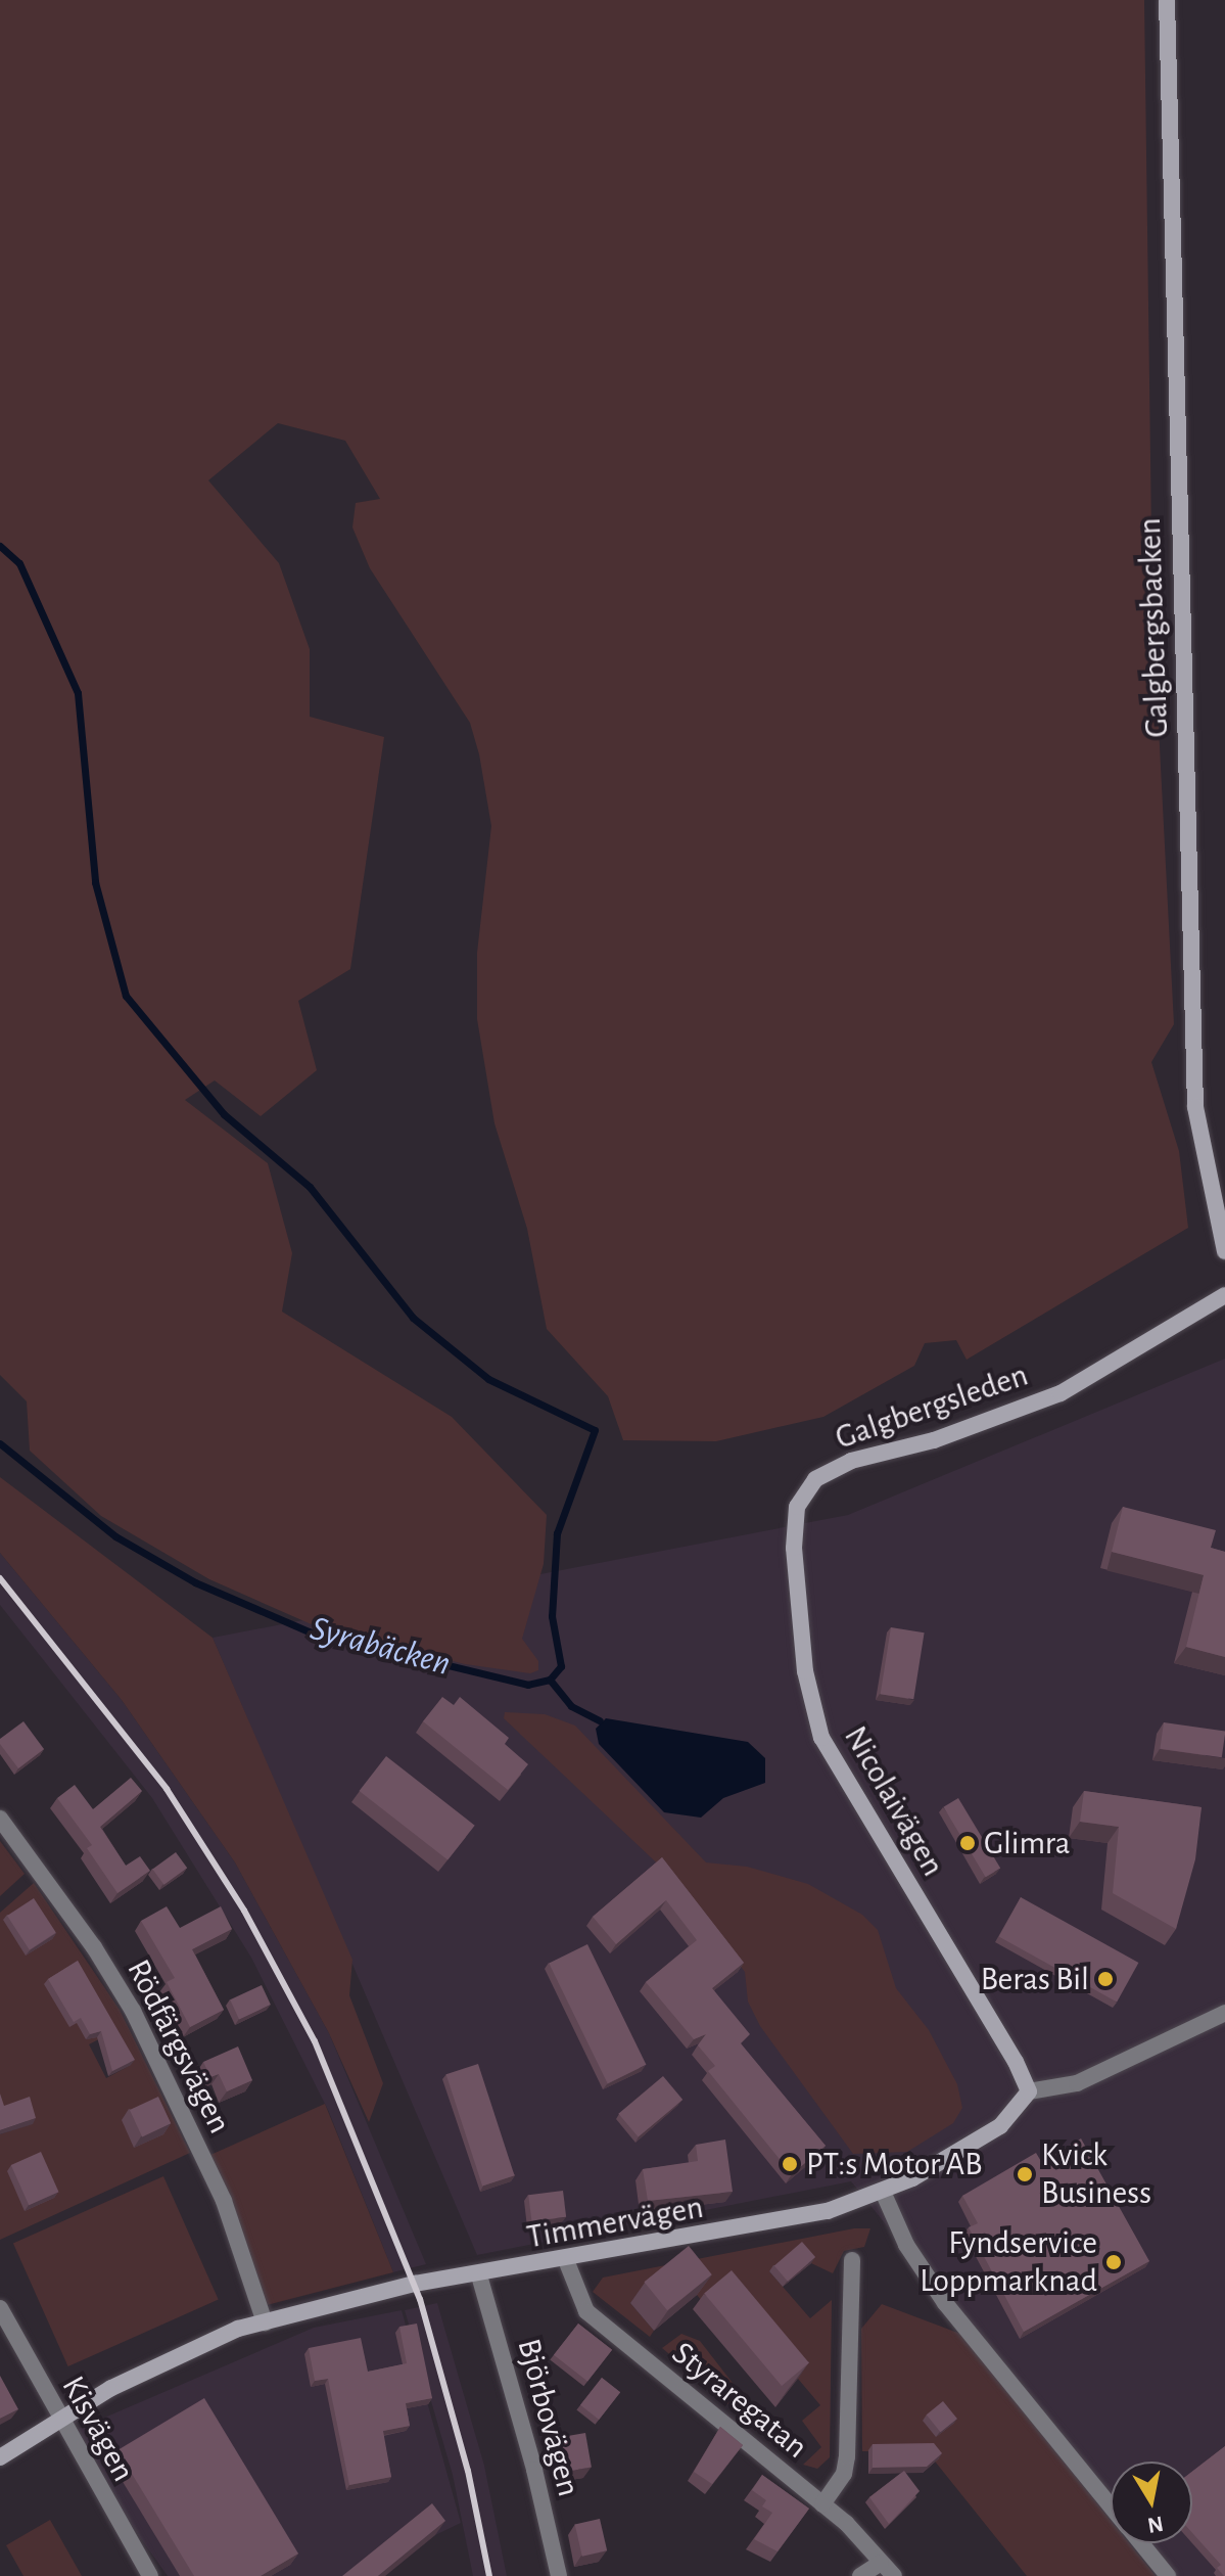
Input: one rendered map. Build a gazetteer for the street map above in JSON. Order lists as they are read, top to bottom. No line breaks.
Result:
{"streets":{"street":["Galgbergsbacken","Galgbergsleden","Nicolaivägen","Rödfärgsvägen","Timmervägen","Styraregatan","Björbovägen","Kisvägen"]},"crossings":[["Galgbergsleden","Nicolaivägen"],["Nicolaivägen","Timmervägen"],["Rödfärgsvägen","Timmervägen"],["Timmervägen","Styraregatan"],["Timmervägen","Björbovägen"],["Timmervägen","Kisvägen"]],"water":["Syrabäcken"],"places":["Glimra","Beras Bil","PT:s Motor AB","Kvick Business","Fyndservice Loppmarknad"],"north":"bottom"}
